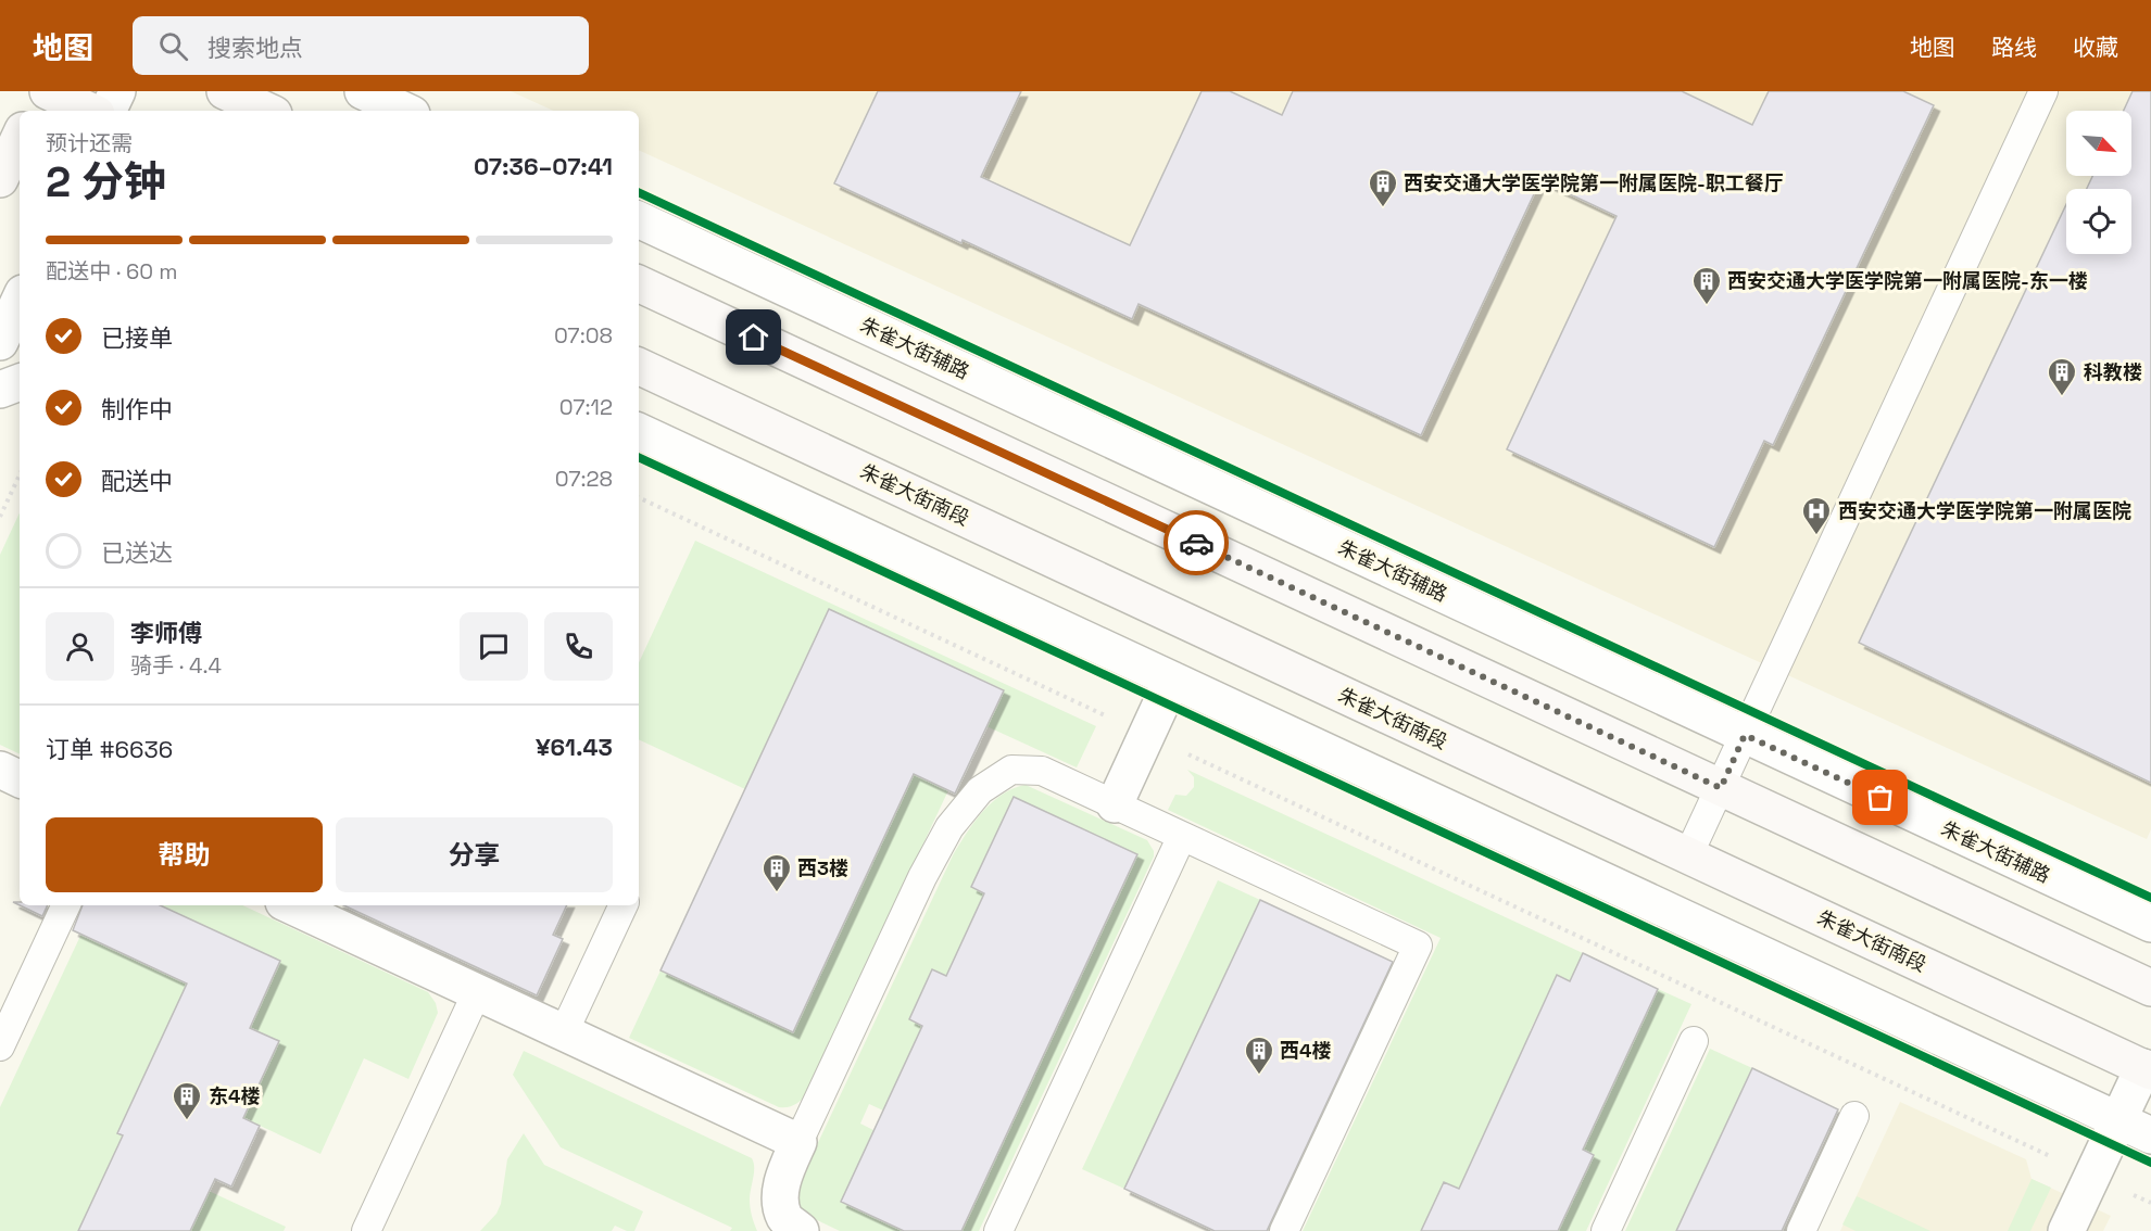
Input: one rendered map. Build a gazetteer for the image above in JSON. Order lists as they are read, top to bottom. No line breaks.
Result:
{"streets":{"main road":["朱雀大街南段"],"street":["朱雀大街辅路"]},"places":{"building":["西安交通大学医学院第一附属医院-职工餐厅","西安交通大学医学院第一附属医院-东一楼","科教楼","西3楼","西4楼","东4楼"],"hospital":["西安交通大学医学院第一附属医院"]},"north":"bottom right","page":{"header":"地图","search":"搜索地点","nav":["地图","路线","收藏"],"heading":["2 分钟","预计还需","07:36–07:41"],"panel":["李师傅","骑手 · 4.4","订单 #6636","¥61.43"],"bar":"配送中 · 60 m","list":[["已接单","07:08"],["制作中","07:12"],["配送中","07:28"],"已送达"],"buttons":["帮助","分享"]}}
